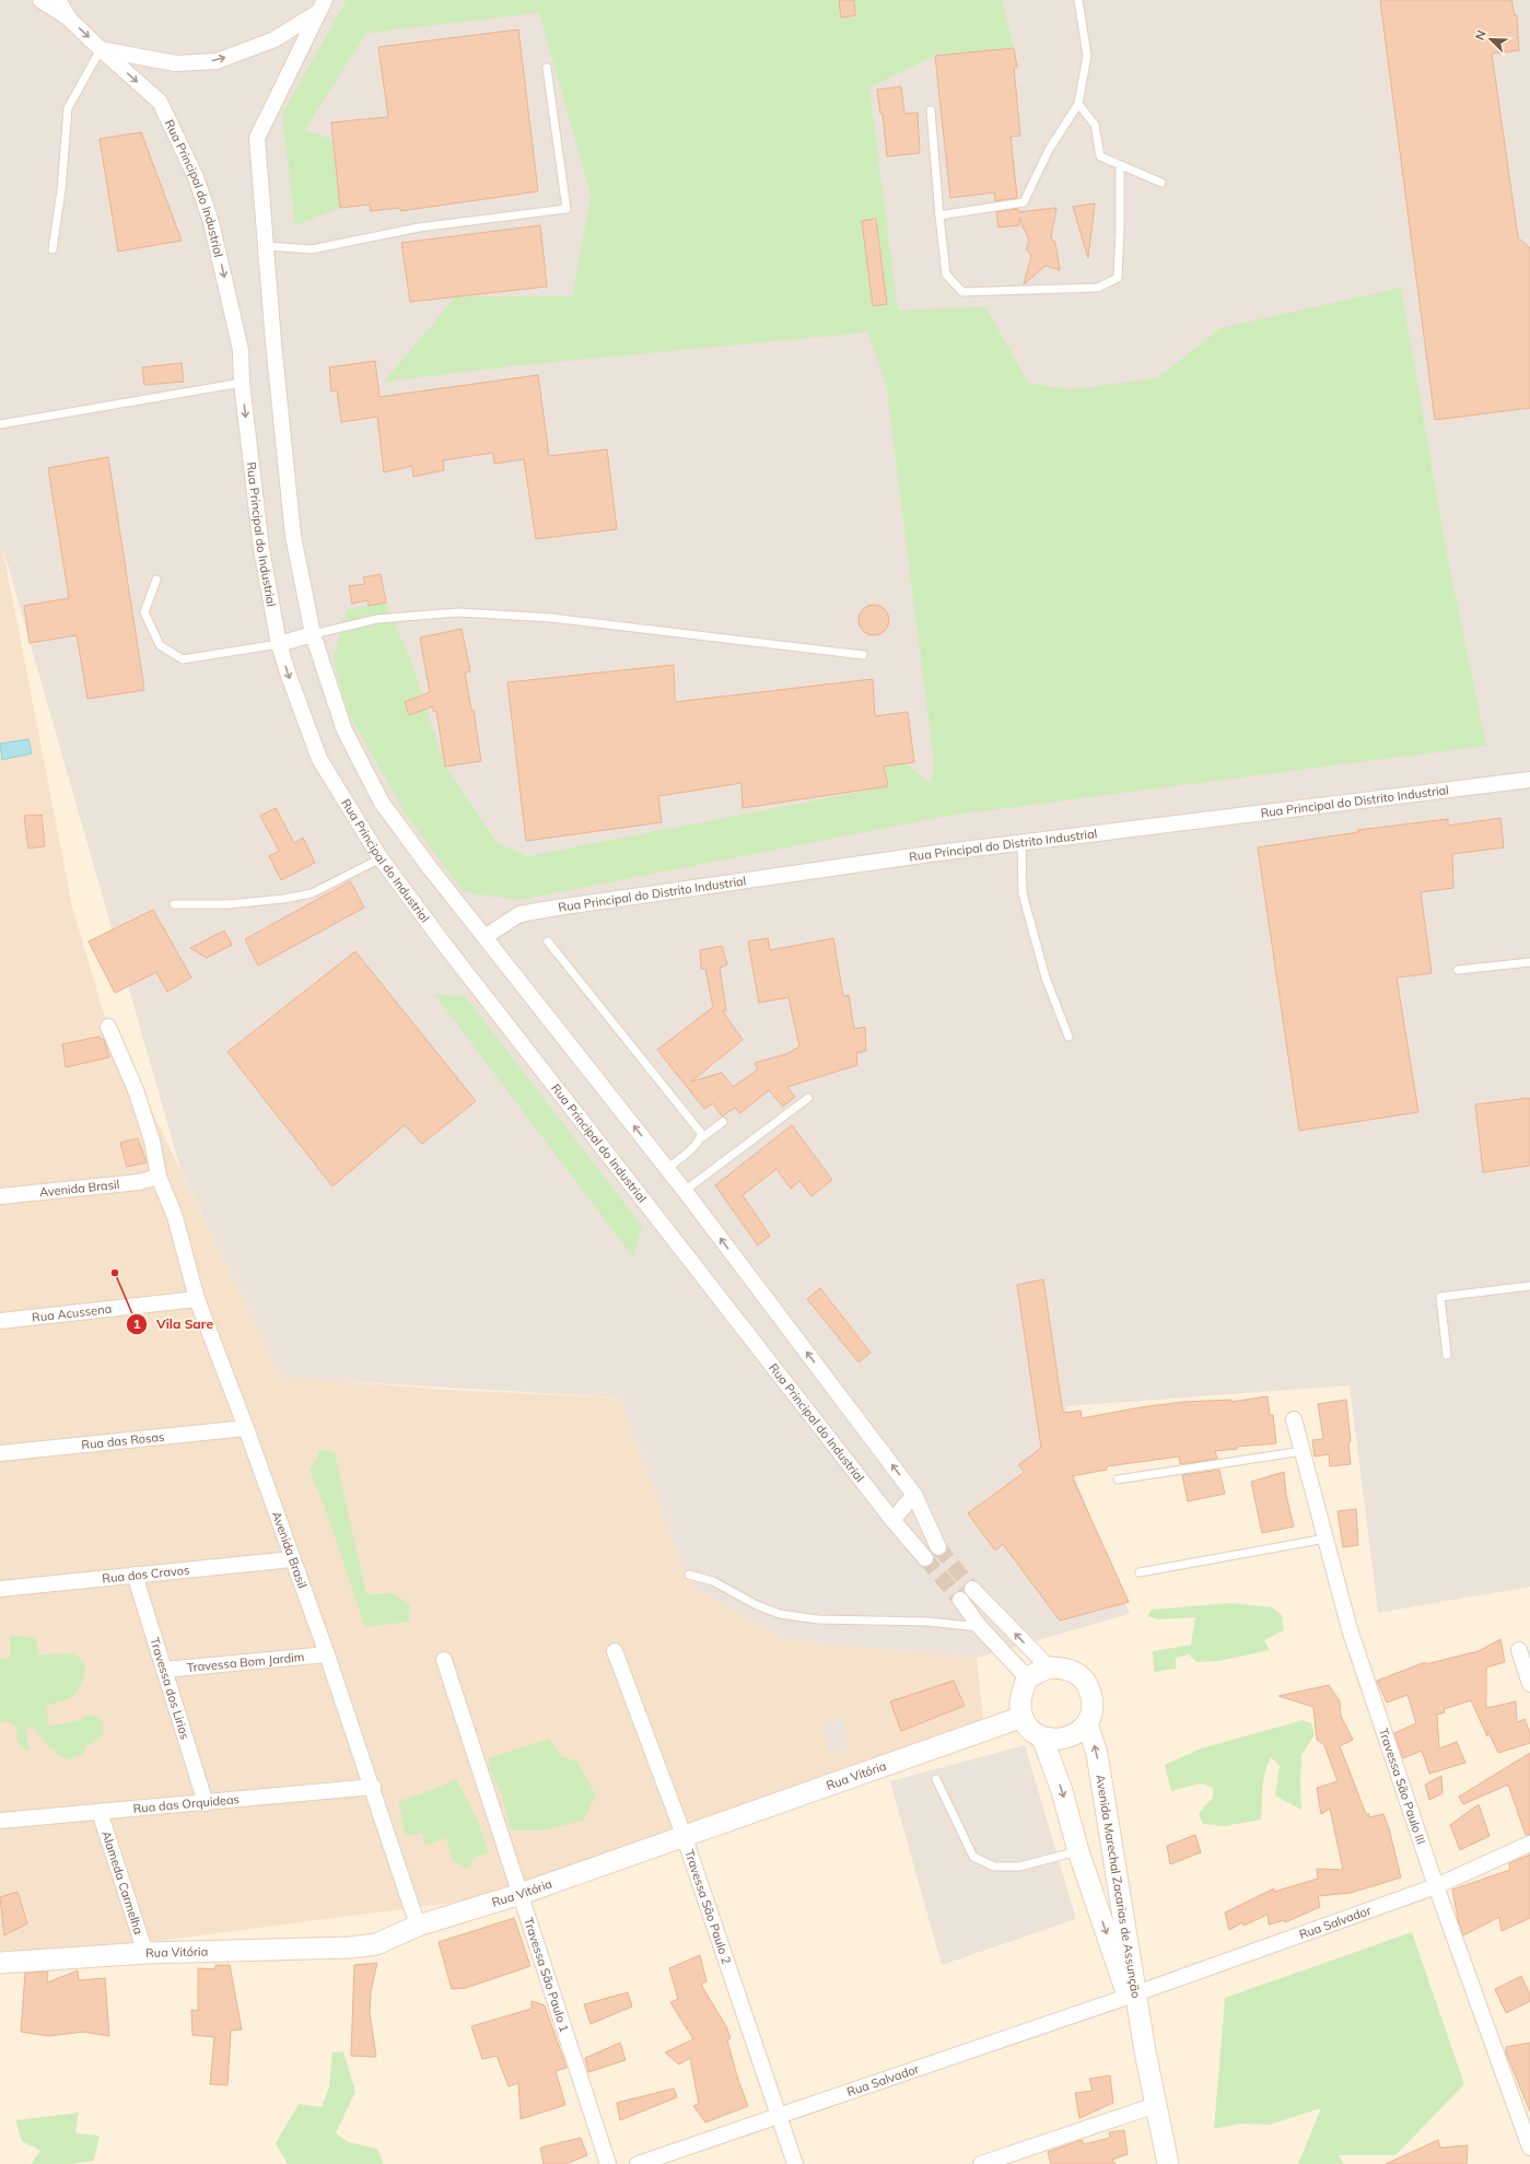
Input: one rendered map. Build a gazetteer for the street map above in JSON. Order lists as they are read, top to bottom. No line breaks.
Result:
{"streets":{"street":["Rua Principal do Industrial","Rua Principal do Distrito Industrial","Avenida Brasil","Rua Acussena","Rua das Rosas","Rua dos Cravos","Travessa Bom Jardim","Travessa dos Lirios","Rua Vitória","Travessa São Paulo III","Rua das Orquideas","Alameda Carmelha","Avenida Marechal Zacarias de Assunção","Travessa São Paulo 2","Rua Salvador","Travessa São Paulo 1"]},"crossings":[["Avenida Brasil","Rua Acussena"],["Avenida Brasil","Rua das Rosas"],["Avenida Brasil","Rua dos Cravos"],["Avenida Brasil","Travessa Bom Jardim"],["Avenida Brasil","Rua Vitória"],["Avenida Brasil","Rua das Orquideas"],["Rua dos Cravos","Travessa dos Lirios"],["Travessa Bom Jardim","Travessa dos Lirios"],["Travessa dos Lirios","Rua das Orquideas"],["Rua Vitória","Alameda Carmelha"],["Rua Vitória","Avenida Marechal Zacarias de Assunção"],["Rua Vitória","Travessa São Paulo 2"],["Rua Vitória","Travessa São Paulo 1"],["Travessa São Paulo III","Rua Salvador"],["Rua das Orquideas","Alameda Carmelha"],["Avenida Marechal Zacarias de Assunção","Rua Salvador"],["Travessa São Paulo 2","Rua Salvador"]],"places":["Vila Sare"],"north":"top left"}
